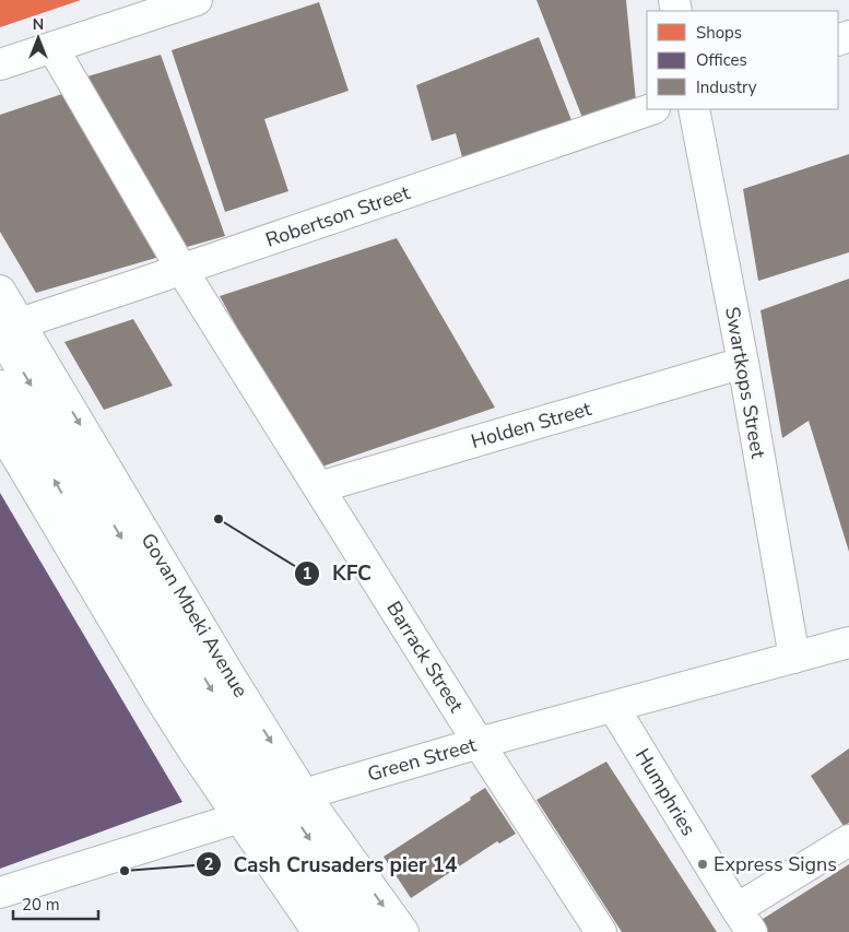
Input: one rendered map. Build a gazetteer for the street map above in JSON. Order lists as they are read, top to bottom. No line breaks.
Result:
{"streets":{"street":["Robertson Street","Swartkops Street","Holden Street","Govan Mbeki Avenue","Barrack Street","Green Street","Humphries"]},"crossings":[["Robertson Street","Govan Mbeki Avenue"],["Robertson Street","Barrack Street"],["Swartkops Street","Holden Street"],["Swartkops Street","Green Street"],["Holden Street","Barrack Street"],["Govan Mbeki Avenue","Green Street"],["Barrack Street","Green Street"],["Green Street","Humphries"]],"places":["KFC","Express Signs","Cash Crusaders pier 14"],"legend":["Shops","Offices","Industry"],"scale_bar":"20 m","north":"top"}
